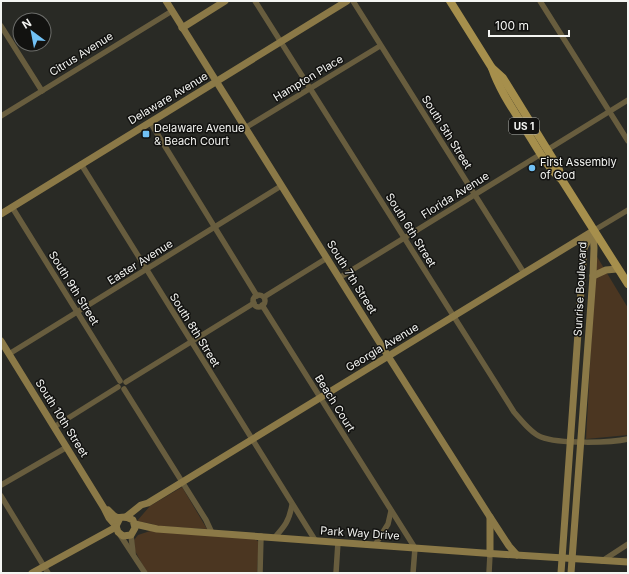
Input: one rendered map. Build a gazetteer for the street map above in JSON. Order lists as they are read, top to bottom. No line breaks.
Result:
{"streets":{"main road":["US 1"],"street":["Citrus Avenue","Hampton Place","Delaware Avenue","South 5th Street","Florida Avenue","South 6th Street","Easter Avenue","South 7th Street","South 9th Street","Sunrise Boulevard","South 8th Street","Georgia Avenue","Beach Court","South 10th Street","Park Way Drive"]},"crossings":[["Citrus Avenue","South 7th Street"],["Hampton Place","South 5th Street"],["Hampton Place","South 6th Street"],["Hampton Place","South 7th Street"],["Delaware Avenue","South 6th Street"],["Delaware Avenue","South 7th Street"],["Delaware Avenue","South 9th Street"],["Delaware Avenue","South 8th Street"],["US 1","Florida Avenue"],["US 1","Sunrise Boulevard"],["US 1","Georgia Avenue"],["South 5th Street","Florida Avenue"],["South 5th Street","Georgia Avenue"],["Florida Avenue","South 6th Street"],["Florida Avenue","South 7th Street"],["South 6th Street","Sunrise Boulevard"],["South 6th Street","Georgia Avenue"],["Easter Avenue","South 7th Street"],["Easter Avenue","South 9th Street"],["Easter Avenue","South 8th Street"],["Easter Avenue","South 10th Street"],["South 7th Street","Georgia Avenue"],["South 7th Street","Park Way Drive"],["Sunrise Boulevard","Georgia Avenue"],["Sunrise Boulevard","Park Way Drive"],["South 8th Street","Georgia Avenue"],["South 8th Street","Park Way Drive"],["Georgia Avenue","Beach Court"],["Georgia Avenue","South 10th Street"],["Georgia Avenue","Park Way Drive"],["Beach Court","Park Way Drive"],["South 10th Street","Park Way Drive"]],"places":{"transit":["Delaware Avenue & Beach Court"],"other":["First Assembly of God"]},"scale_bar":"100 m","north":"top left"}
